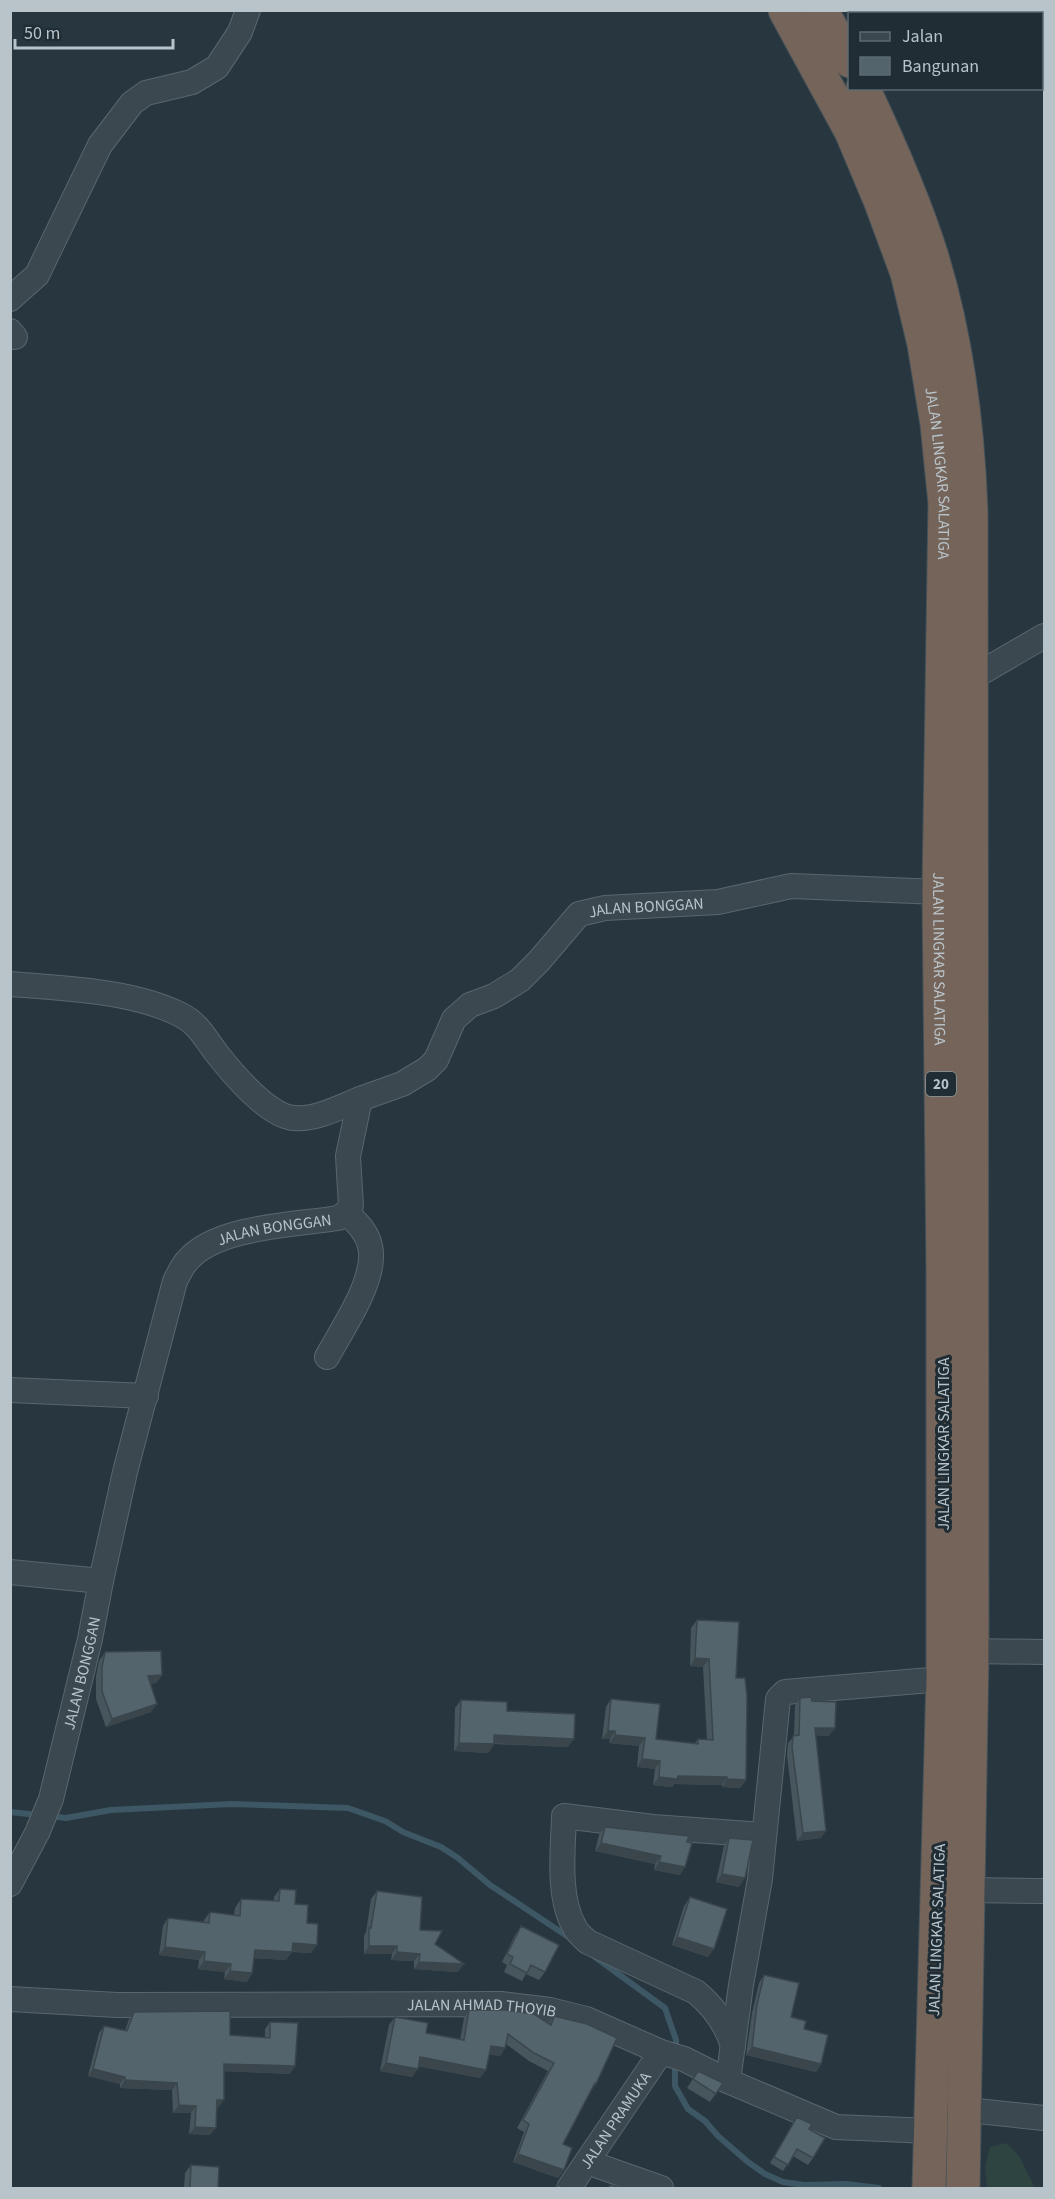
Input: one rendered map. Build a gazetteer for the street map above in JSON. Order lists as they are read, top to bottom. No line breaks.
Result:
{"streets":{"highway":["JALAN LINGKAR SALATIGA","20"],"street":["JALAN BONGGAN","JALAN AHMAD THOYIB","JALAN PRAMUKA"]},"crossings":[["JALAN LINGKAR SALATIGA","JALAN BONGGAN"],["JALAN LINGKAR SALATIGA","JALAN AHMAD THOYIB"],["JALAN AHMAD THOYIB","JALAN PRAMUKA"]],"legend":["Jalan","Bangunan"],"scale_bar":"50 m"}
